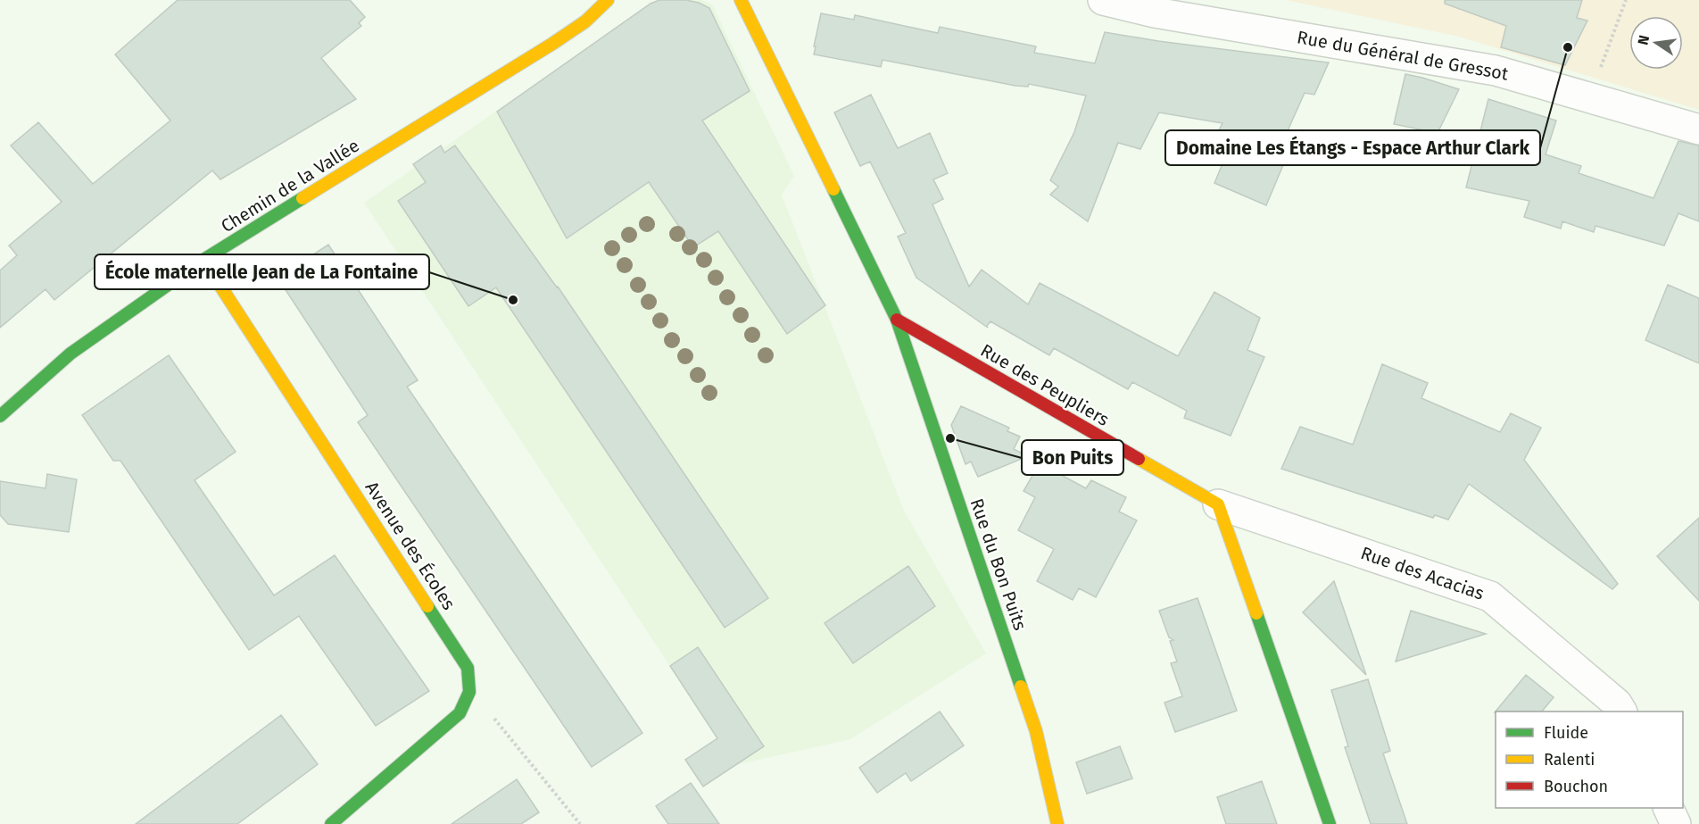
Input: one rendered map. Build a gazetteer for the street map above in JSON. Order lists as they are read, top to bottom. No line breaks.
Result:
{"streets":{"street":["Rue du Général de Gressot","Chemin de la Vallée","Rue des Peupliers","Avenue des Écoles","Rue du Bon Puits","Rue des Acacias"]},"crossings":[["Chemin de la Vallée","Avenue des Écoles"],["Rue des Peupliers","Rue du Bon Puits"],["Rue des Peupliers","Rue des Acacias"]],"places":["Domaine Les Étangs - Espace Arthur Clark","École maternelle Jean de La Fontaine","Bon Puits"],"legend":["Fluide","Ralenti","Bouchon"],"north":"left"}
